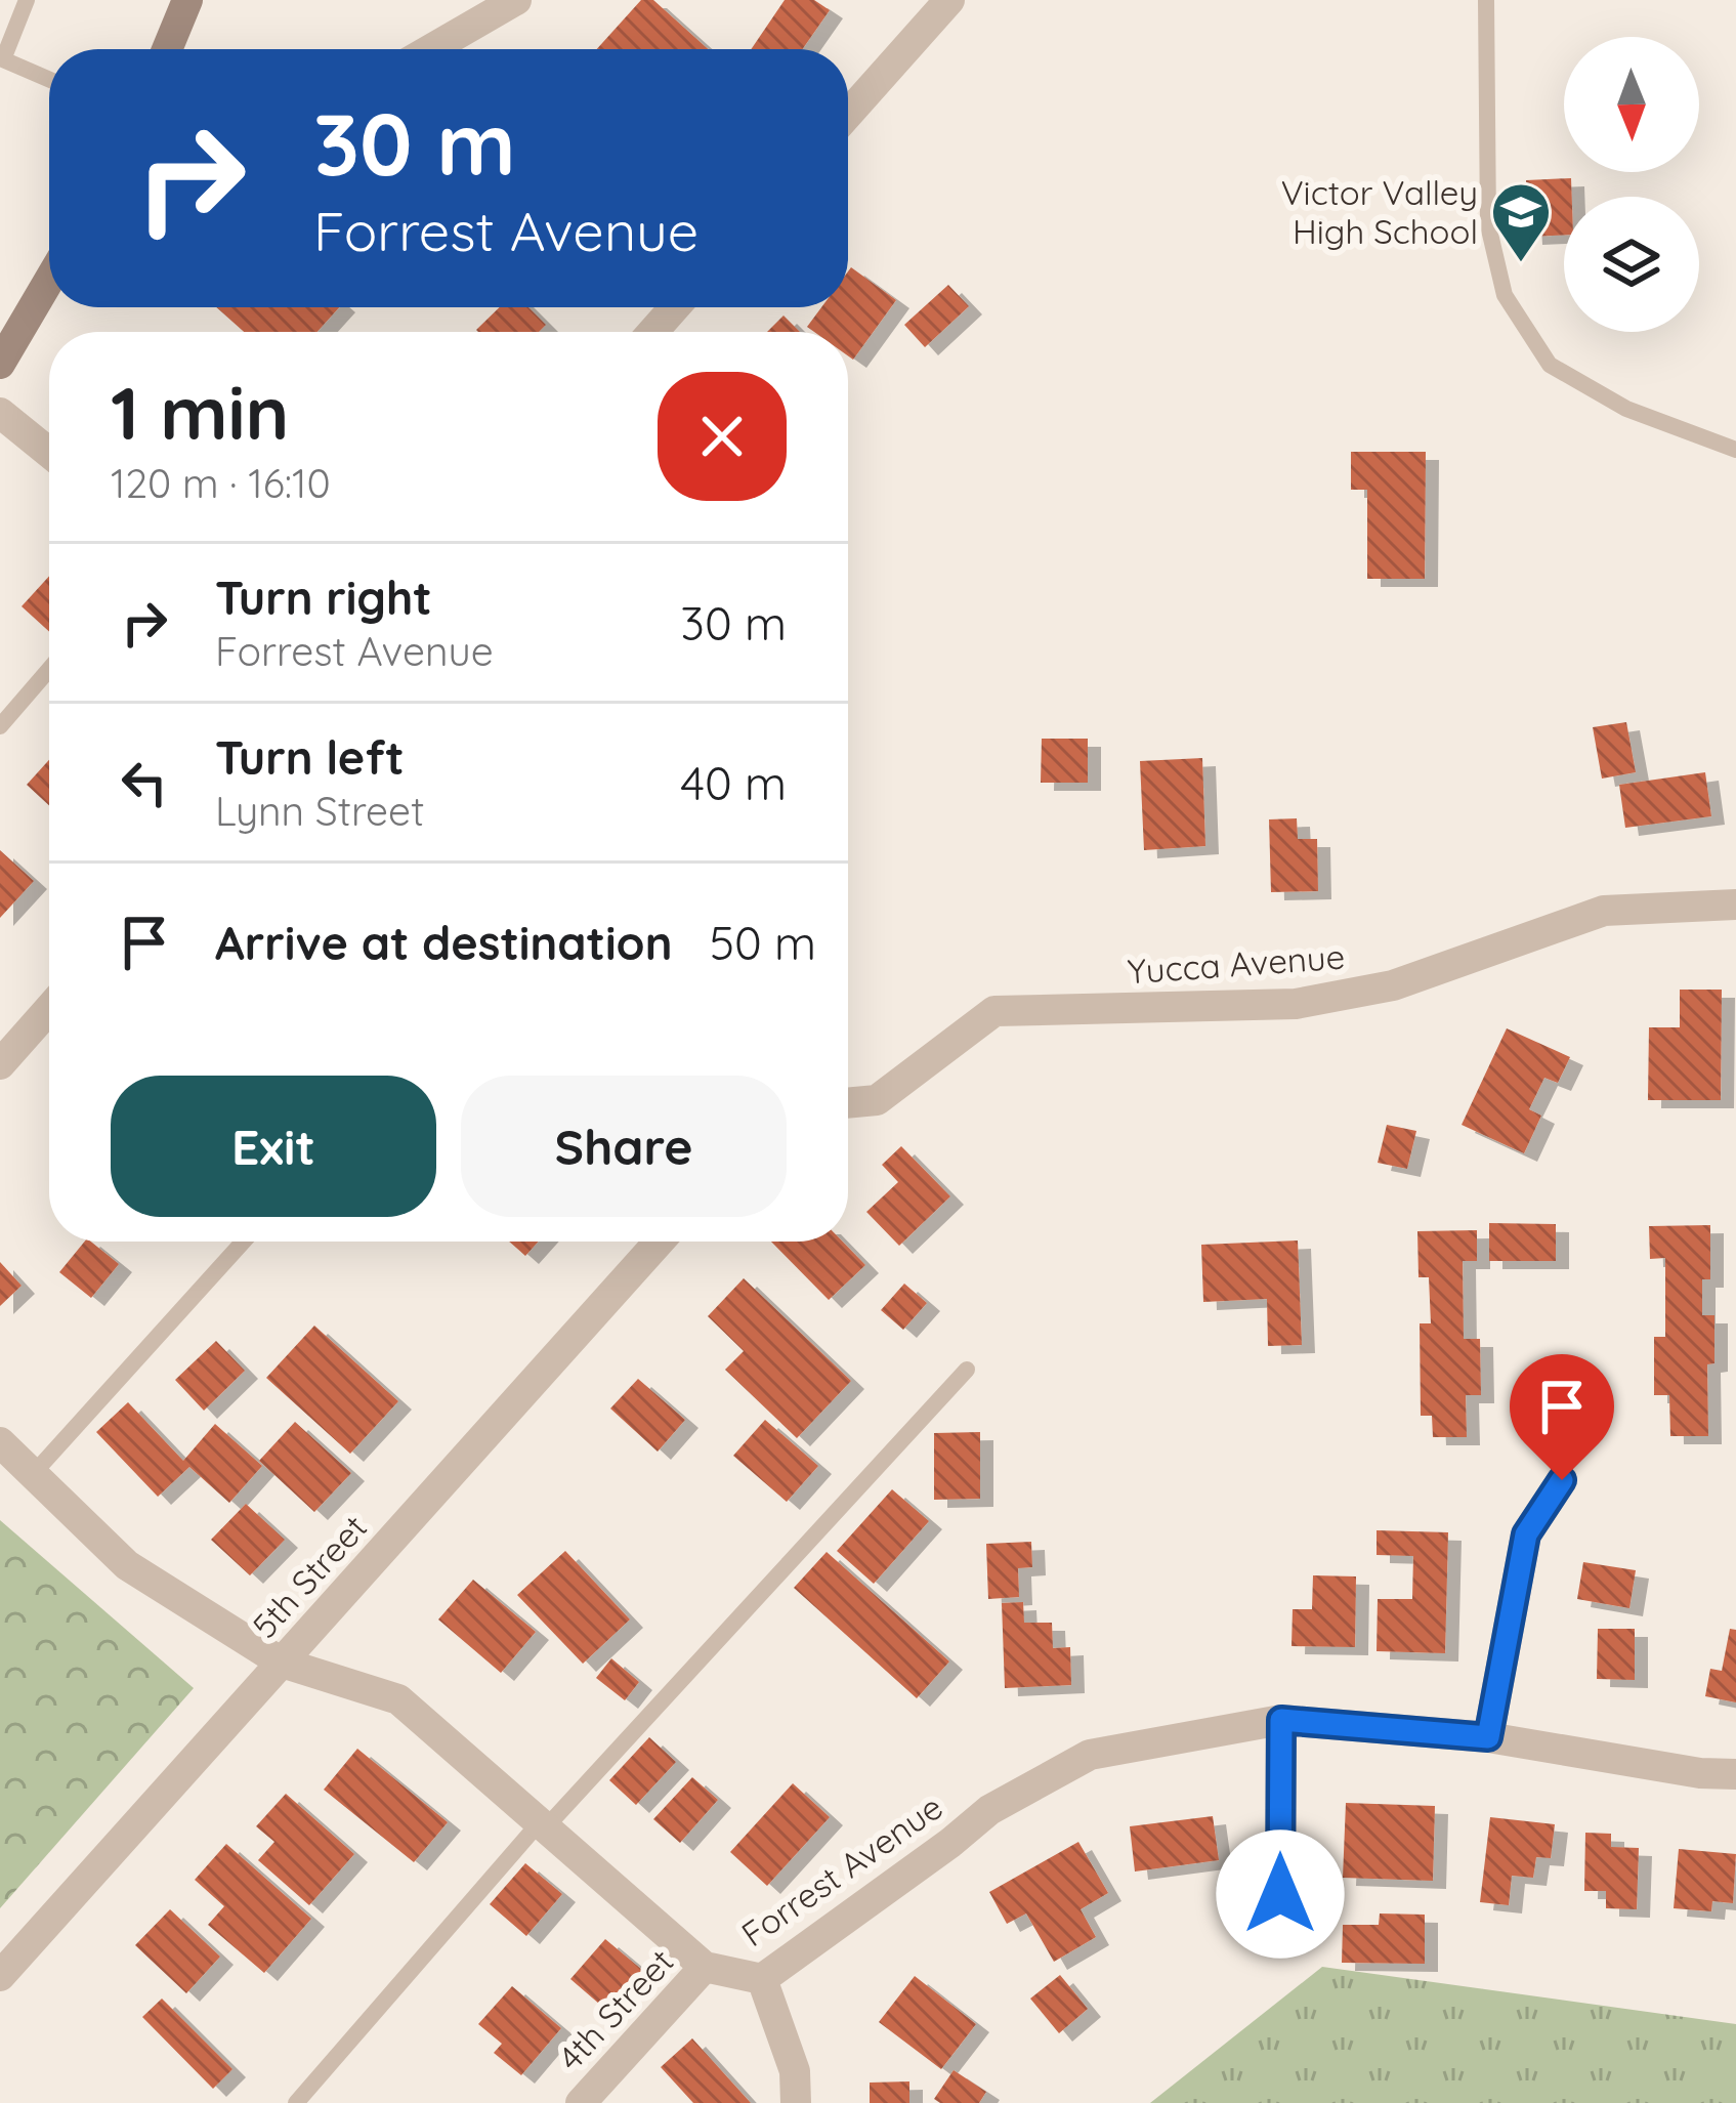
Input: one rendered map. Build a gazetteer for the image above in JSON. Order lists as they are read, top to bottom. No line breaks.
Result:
{"streets":{"street":["Yucca Avenue","5th Street","Forrest Avenue","4th Street"]},"crossings":[["5th Street","Forrest Avenue"],["Forrest Avenue","4th Street"]],"places":{"school or university":["Victor Valley High School"]},"north":"bottom","page":{"turn":["30 m","Forrest Avenue"],"heading":["1 min","120 m · 16:10"],"list":[{"name":"Turn right","note":"Forrest Avenue","value":"30 m"},{"name":"Turn left","note":"Lynn Street","value":"40 m"},{"name":"Arrive at destination","value":"50 m"}],"buttons":["Exit","Share"]}}
